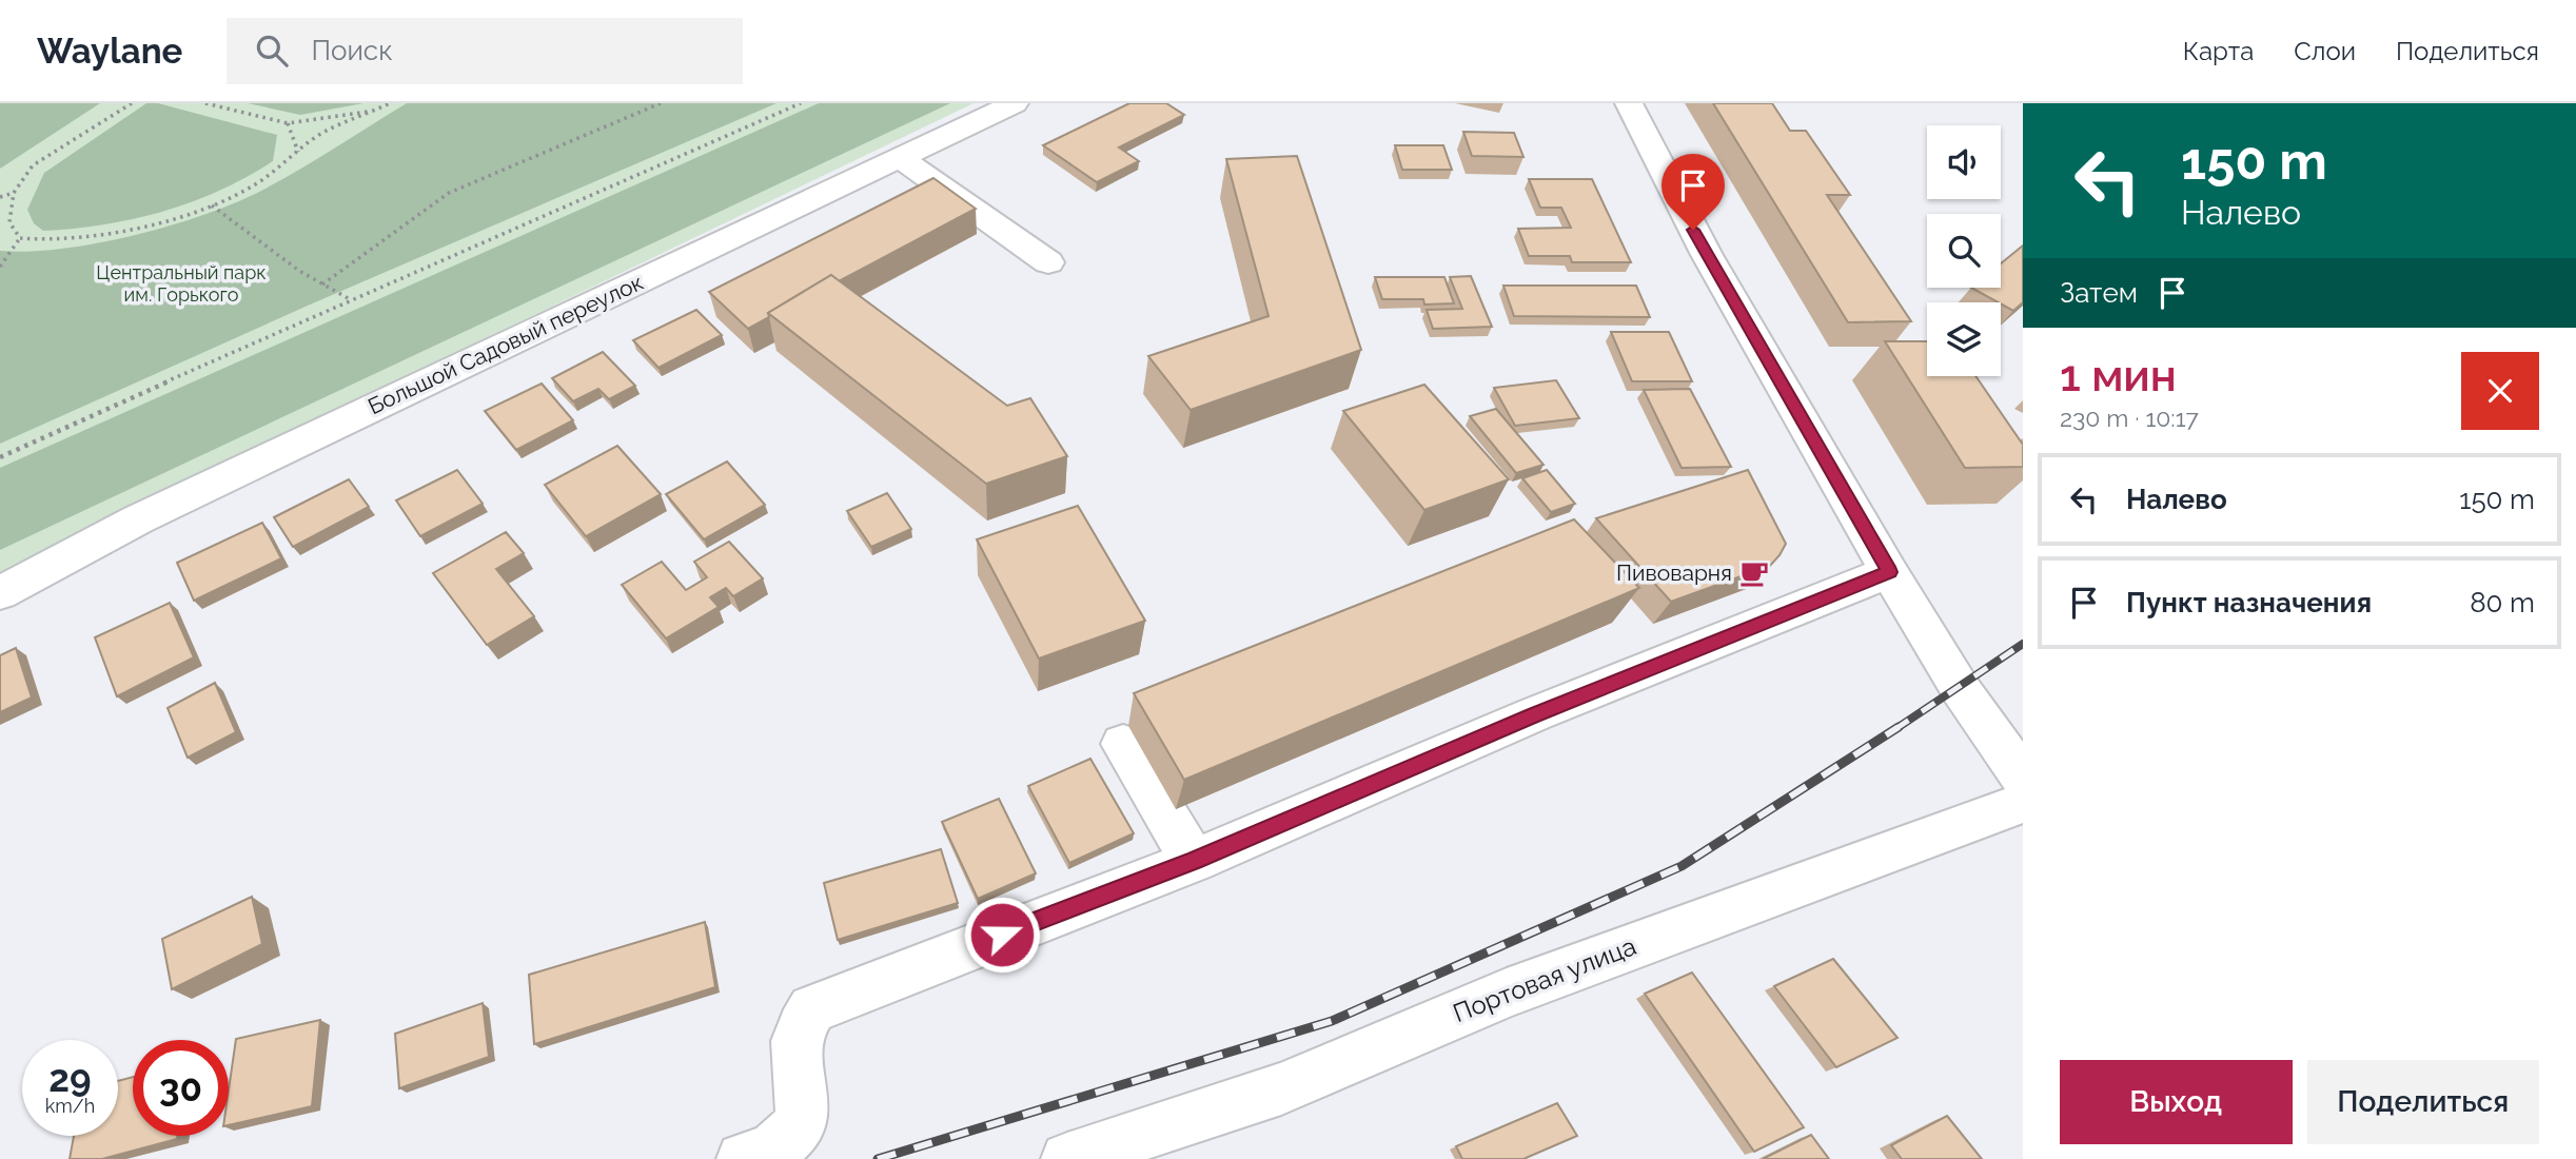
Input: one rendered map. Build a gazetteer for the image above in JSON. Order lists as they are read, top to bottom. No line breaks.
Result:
{"streets":{"street":["Большой Садовый переулок","Портовая улица"]},"parks":["Центральный парк им. Горького"],"places":{"cafe":["Пивоварня"]},"page":{"header":"Waylane","search":"Поиск","nav":["Карта","Слои","Поделиться"],"turn":["150 m","Налево"],"then":"Затем","heading":["1 мин","230 m · 10:17"],"list":[{"name":"Налево","value":"150 m"},{"name":"Пункт назначения","value":"80 m"}],"speed":"29 km/h","limit":"30","buttons":["Выход","Поделиться"]}}
